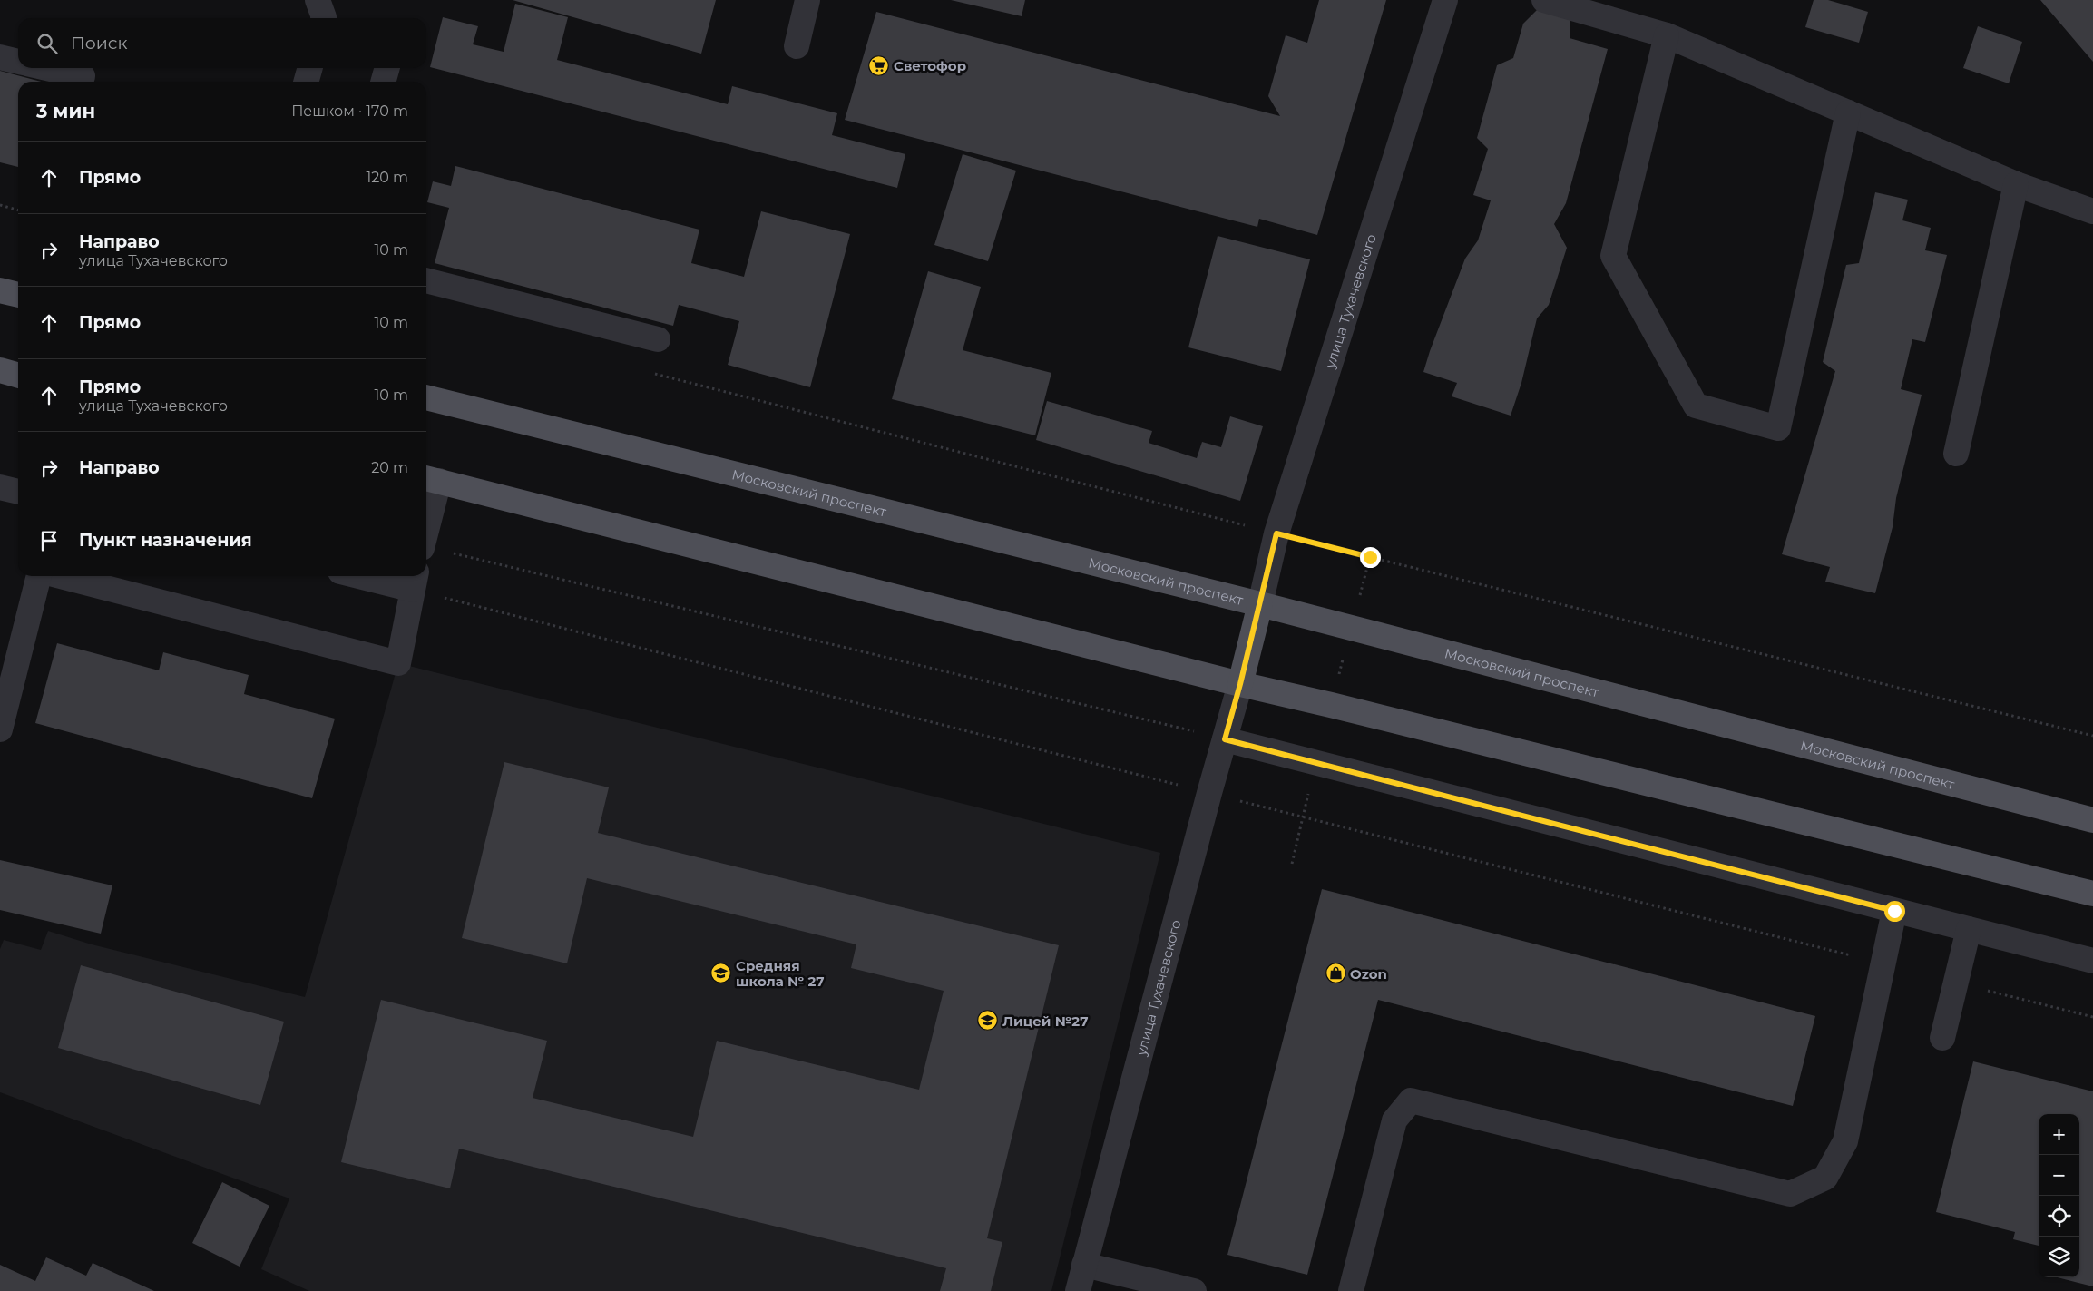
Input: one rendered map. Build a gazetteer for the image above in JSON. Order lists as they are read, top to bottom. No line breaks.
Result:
{"streets":{"main road":["Московский проспект"],"street":["улица Тухачевского"]},"crossings":[["улица Тухачевского","Московский проспект"]],"places":{"supermarket":["Светофор"],"school or university":["Средняя школа № 27","Лицей №27"],"shop":["Ozon"]},"page":{"search":"Поиск","heading":["3 мин","Пешком · 170 m"],"list":[["Прямо","120 m"],["Направо","улица Тухачевского","10 m"],["Прямо","10 m"],["Прямо","улица Тухачевского","10 m"],["Направо","20 m"],"Пункт назначения"],"map_buttons":["+","−"]}}
